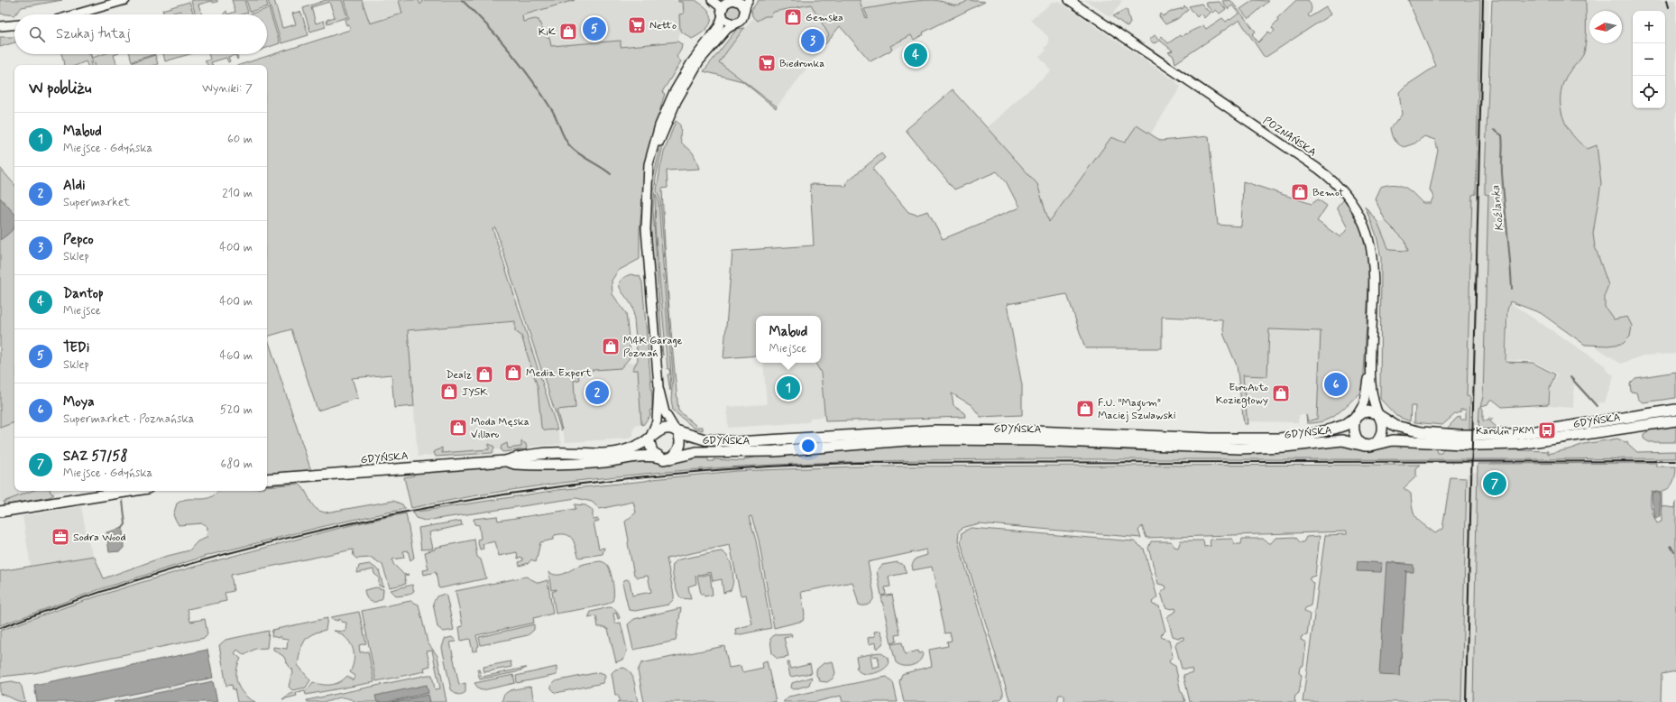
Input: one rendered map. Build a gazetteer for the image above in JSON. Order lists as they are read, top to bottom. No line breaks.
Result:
{"streets":{"main road":["GDYŃSKA"],"street":["POZNAŃSKA"]},"crossings":[["POZNAŃSKA","GDYŃSKA"]],"water":["Koźlanka"],"places":{"shop":["Gemska","KiK","Bemot","M4K Garage Poznań","Media Expert","Dealz","JYSK","EuroAuto Koziegłowy","F.U. \"Magum\" Maciej Szulawski","Moda Męska Villaro"],"supermarket":["Netto","Biedronka"],"bus stop":["Karolin PKM"],"office":["Sodra Wood"]},"north":"left","page":{"map_buttons":["+","−"],"search":"Szukaj tutaj","pins":["5","3","4","6","1","2","7"],"heading":["W pobliżu","Wyniki: 7"],"list":[{"mark":"1","name":"Mabud","note":"Miejsce · Gdyńska","value":"60 m"},{"mark":"2","name":"Aldi","note":"Supermarket","value":"210 m"},{"mark":"3","name":"Pepco","note":"Sklep","value":"400 m"},{"mark":"4","name":"Dantop","note":"Miejsce","value":"400 m"},{"mark":"5","name":"TEDi","note":"Sklep","value":"460 m"},{"mark":"6","name":"Moya","note":"Supermarket · Poznańska","value":"520 m"},{"mark":"7","name":"SAZ 57/58","note":"Miejsce · Gdyńska","value":"680 m"}],"popup":["Mabud","Miejsce"]}}
